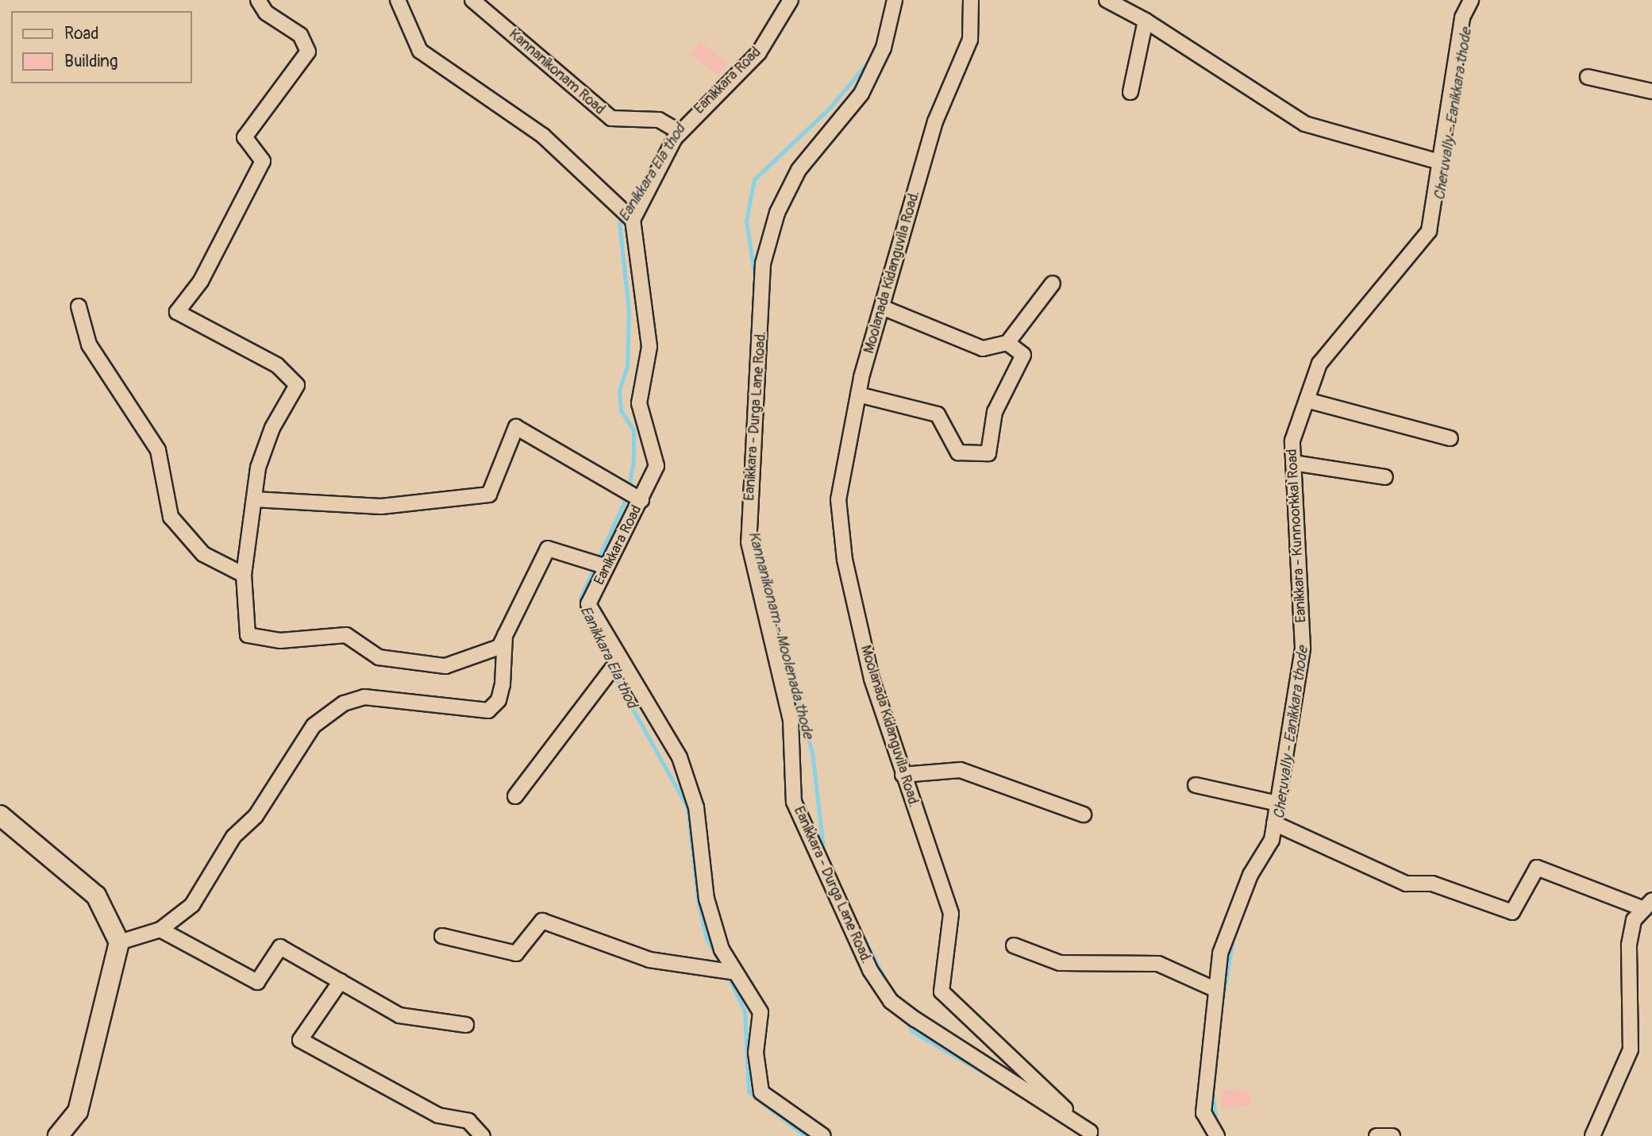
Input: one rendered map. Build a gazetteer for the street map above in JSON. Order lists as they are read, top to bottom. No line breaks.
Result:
{"streets":{"street":["Kannanikonam Road","Eanikkara Road","Moolanada Kidanguvila Road.","Eanikkara - Durga Lane Road.","Eanikkara - Kunnoorkkal Road"]},"crossings":[["Kannanikonam Road","Eanikkara Road"],["Moolanada Kidanguvila Road.","Eanikkara - Durga Lane Road."]],"water":["Cheruvally - Eanikkara thode","Eanikkara Ela thod","Kannanikonam - Moolenada thode"],"legend":["Road","Building"]}
